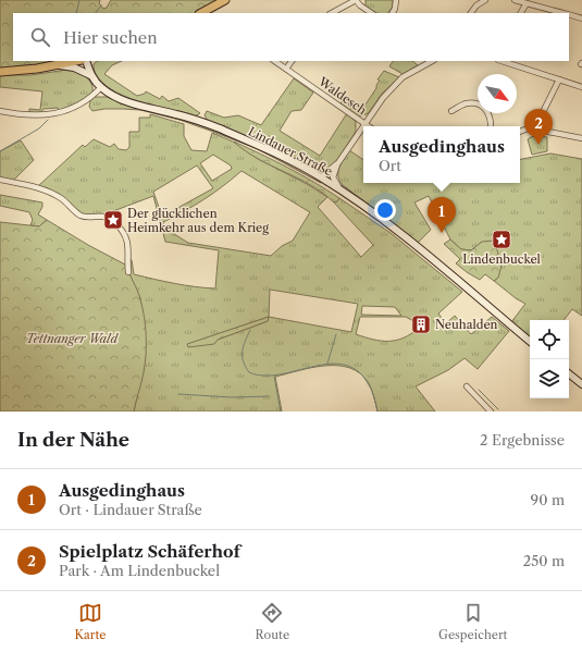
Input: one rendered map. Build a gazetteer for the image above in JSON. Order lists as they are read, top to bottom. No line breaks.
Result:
{"streets":{"main road":["Lindauer Straße"],"street":["Waldesch"]},"parks":["Tettnanger Wald"],"places":{"place":["Der glücklichen Heimkehr aus dem Krieg","Lindenbuckel"],"building":["Neuhalden"]},"north":"bottom right","page":{"search":"Hier suchen","pins":["2","1"],"popup":["Ausgedinghaus","Ort"],"heading":["In der Nähe","2 Ergebnisse"],"list":[{"mark":"1","name":"Ausgedinghaus","note":"Ort · Lindauer Straße","value":"90 m"},{"mark":"2","name":"Spielplatz Schäferhof","note":"Park · Am Lindenbuckel","value":"250 m"}],"nav":["Karte","Route","Gespeichert"]}}
